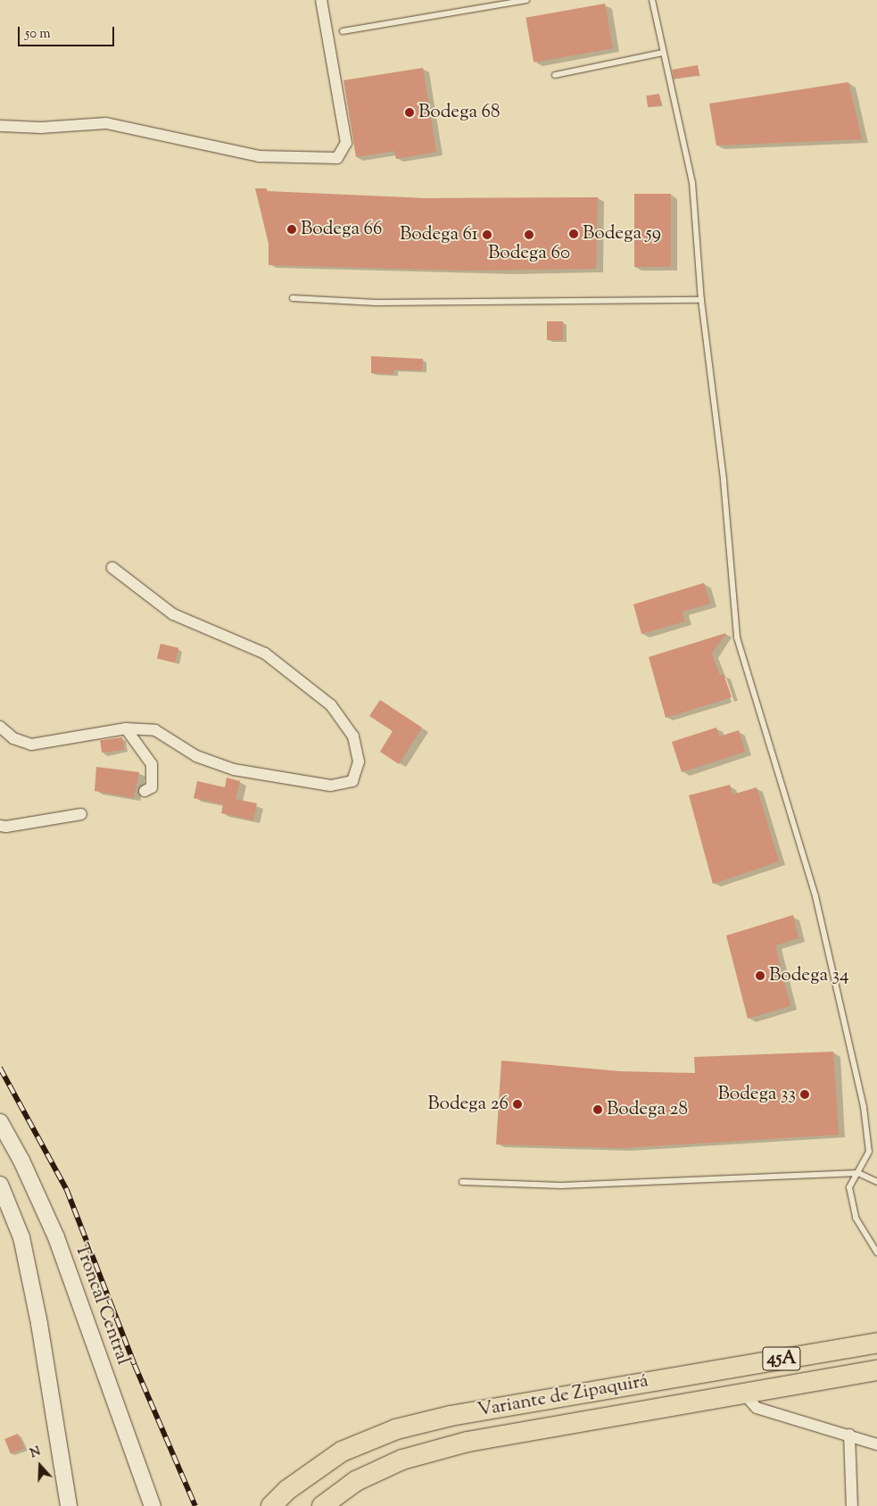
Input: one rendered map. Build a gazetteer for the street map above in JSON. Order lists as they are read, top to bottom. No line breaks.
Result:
{"streets":{"highway":["45A","Variante de Zipaquirá"],"main road":["Troncal Central"]},"places":["Bodega 68","Bodega 66","Bodega 59","Bodega 61","Bodega 60","Bodega 34","Bodega 33","Bodega 26","Bodega 28"],"scale_bar":"50 m","north":"top"}
